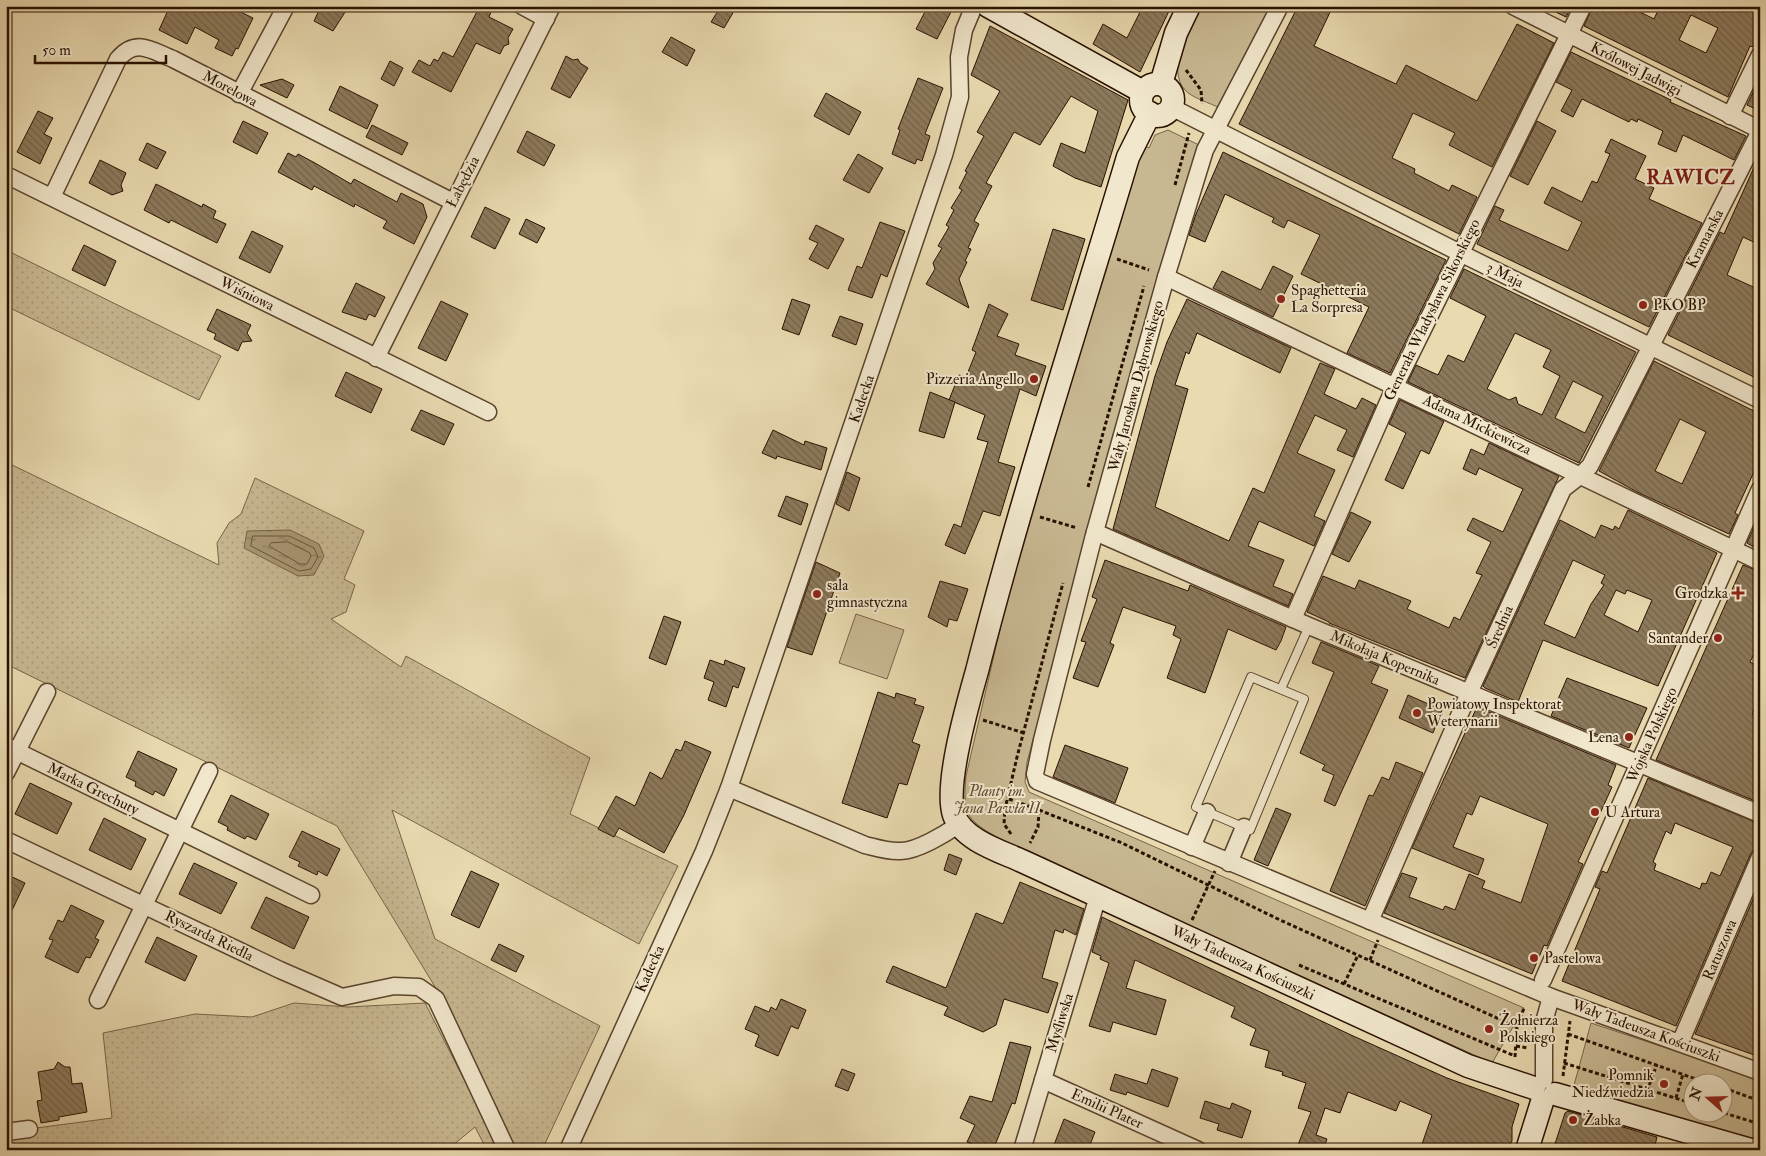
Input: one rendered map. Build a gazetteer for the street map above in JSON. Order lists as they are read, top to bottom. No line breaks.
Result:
{"streets":{"street":["Królowej Jadwigi","Morelowa","Łabędzia","Kramarska","3 Maja","Wiśniowa","Generała Władysława Sikorskiego","Wały Jarosława Dąbrowskiego","Kadecka","Adama Mickiewicza","Średnia","Mikołaja Kopernika","Wojska Polskiego","Marka Grechuty","Ryszarda Riedla","Ratuszowa","Wały Tadeusza Kościuszki","Myśliwska","Emilii Plater"]},"crossings":[["Królowej Jadwigi","Kramarska"],["Królowej Jadwigi","Generała Władysława Sikorskiego"],["Morelowa","Łabędzia"],["Morelowa","Wiśniowa"],["Łabędzia","Wiśniowa"],["Kramarska","3 Maja"],["Kramarska","Średnia"],["3 Maja","Generała Władysława Sikorskiego"],["3 Maja","Wały Jarosława Dąbrowskiego"],["3 Maja","Średnia"],["Generała Władysława Sikorskiego","Adama Mickiewicza"],["Generała Władysława Sikorskiego","Mikołaja Kopernika"],["Wały Jarosława Dąbrowskiego","Adama Mickiewicza"],["Wały Jarosława Dąbrowskiego","Mikołaja Kopernika"],["Wały Jarosława Dąbrowskiego","Wały Tadeusza Kościuszki"],["Adama Mickiewicza","Średnia"],["Adama Mickiewicza","Wojska Polskiego"],["Średnia","Mikołaja Kopernika"],["Średnia","Wały Tadeusza Kościuszki"],["Mikołaja Kopernika","Wojska Polskiego"],["Ratuszowa","Wały Tadeusza Kościuszki"],["Wały Tadeusza Kościuszki","Myśliwska"],["Myśliwska","Emilii Plater"]],"districts":["RAWICZ"],"parks":["Planty im. Jana Pawła II"],"places":{"other":["Spaghetteria La Sorpresa","PKO BP","Pizzeria Angello","sala gimnastyczna","Santander","Powiatowy Inspektorat Weterynarii","Lena","U Artura","Pastelowa","Żołnierza Polskiego","Pomnik Niedźwiedzia","Żabka"],"health":["Grodzka"]},"scale_bar":"50 m","north":"left"}
